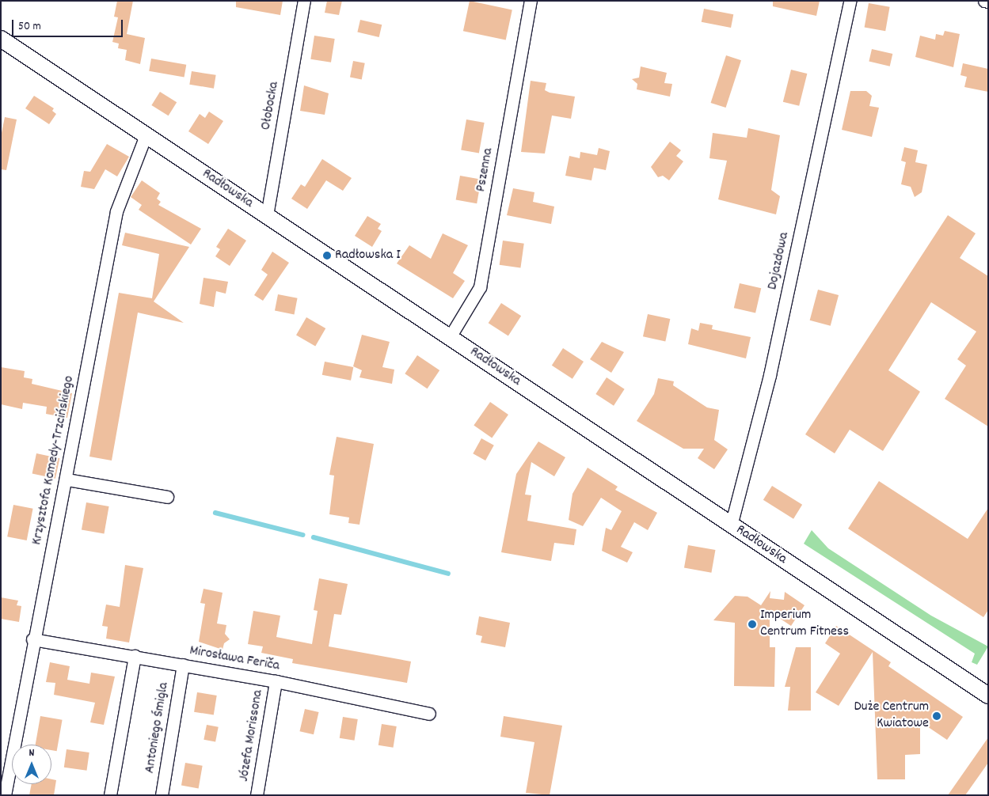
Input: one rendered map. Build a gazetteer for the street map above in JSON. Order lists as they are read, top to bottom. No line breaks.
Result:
{"streets":{"street":["Ołobocka","Pszenna","Radłowska","Dojazdowa","Krzysztofa Komedy-Trzcińskiego","Mirosława Feriča","Antoniego Śmigla","Józefa Morissona"]},"crossings":[["Ołobocka","Radłowska"],["Pszenna","Radłowska"],["Radłowska","Dojazdowa"],["Radłowska","Krzysztofa Komedy-Trzcińskiego"],["Krzysztofa Komedy-Trzcińskiego","Mirosława Feriča"],["Mirosława Feriča","Antoniego Śmigla"],["Mirosława Feriča","Józefa Morissona"]],"places":["Radłowska I","Imperium Centrum Fitness","Duże Centrum Kwiatowe"],"scale_bar":"50 m","north":"top"}
